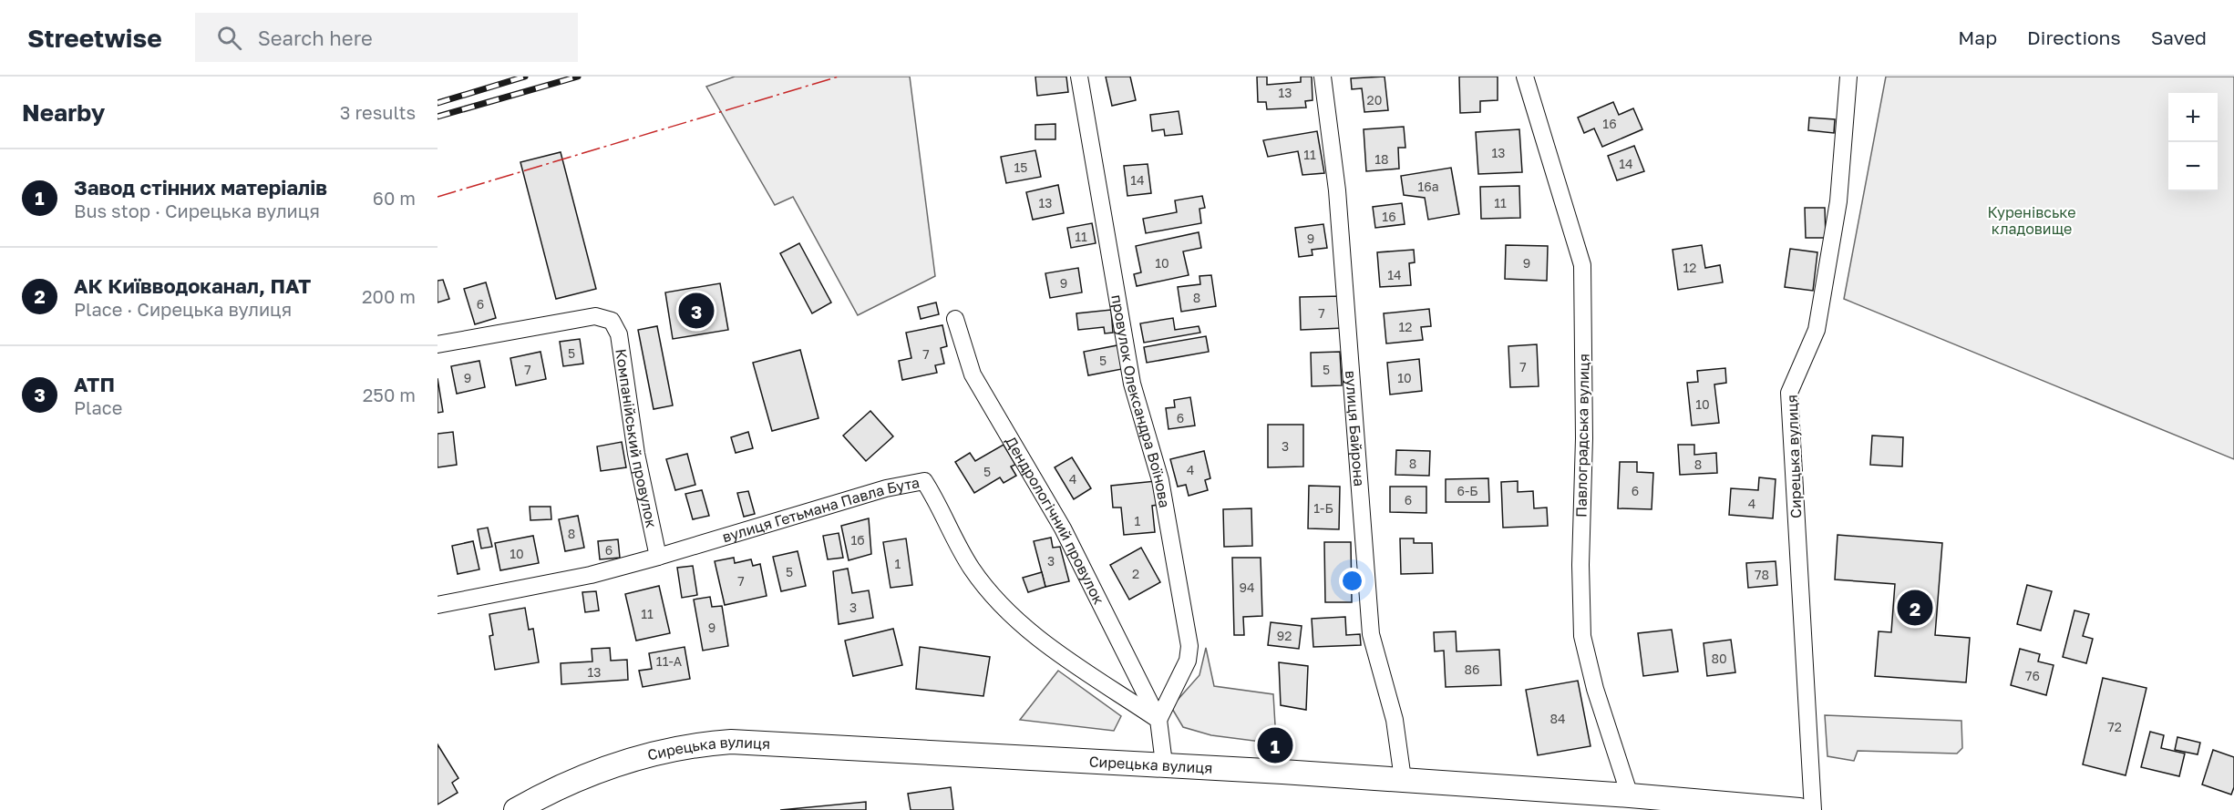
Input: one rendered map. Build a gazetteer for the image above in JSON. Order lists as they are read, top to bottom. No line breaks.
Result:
{"streets":{"main road":["Сирецька вулиця"],"street":["провулок Олександра Воїнова","вулиця Байрона","Павлоградська вулиця","Компанійський провулок","вулиця Гетьмана Павла Бута","Дендрологічний провулок"]},"crossings":[["провулок Олександра Воїнова","вулиця Гетьмана Павла Бута"],["провулок Олександра Воїнова","Дендрологічний провулок"],["вулиця Байрона","Сирецька вулиця"],["Павлоградська вулиця","Сирецька вулиця"],["Компанійський провулок","вулиця Гетьмана Павла Бута"],["вулиця Гетьмана Павла Бута","Дендрологічний провулок"]],"parks":["Куренівське кладовище"],"house_numbers":["13","20","16","13","11","18","14","15","14","16а","13","11","16","11","9","10","9","12","14","9","8","6","7","12","5","7","5","7","7","5","9","10","10","6","3","8","8","4","5","4","6-Б","6","6","4","1-Б","1","8","1б","6","10","3","1","5","2","78","7","94","3","11","9","92","80","11-А","86","13","76","84","72"],"page":{"header":"Streetwise","search":"Search here","nav":["Map","Directions","Saved"],"heading":["Nearby","3 results"],"map_buttons":["+","−"],"list":[{"mark":"1","name":"Завод стінних матеріалів","note":"Bus stop · Сирецька вулиця","value":"60 m"},{"mark":"2","name":"АК Київводоканал, ПАТ","note":"Place · Сирецька вулиця","value":"200 m"},{"mark":"3","name":"АТП","note":"Place","value":"250 m"}],"pins":["3","2","1"]}}
